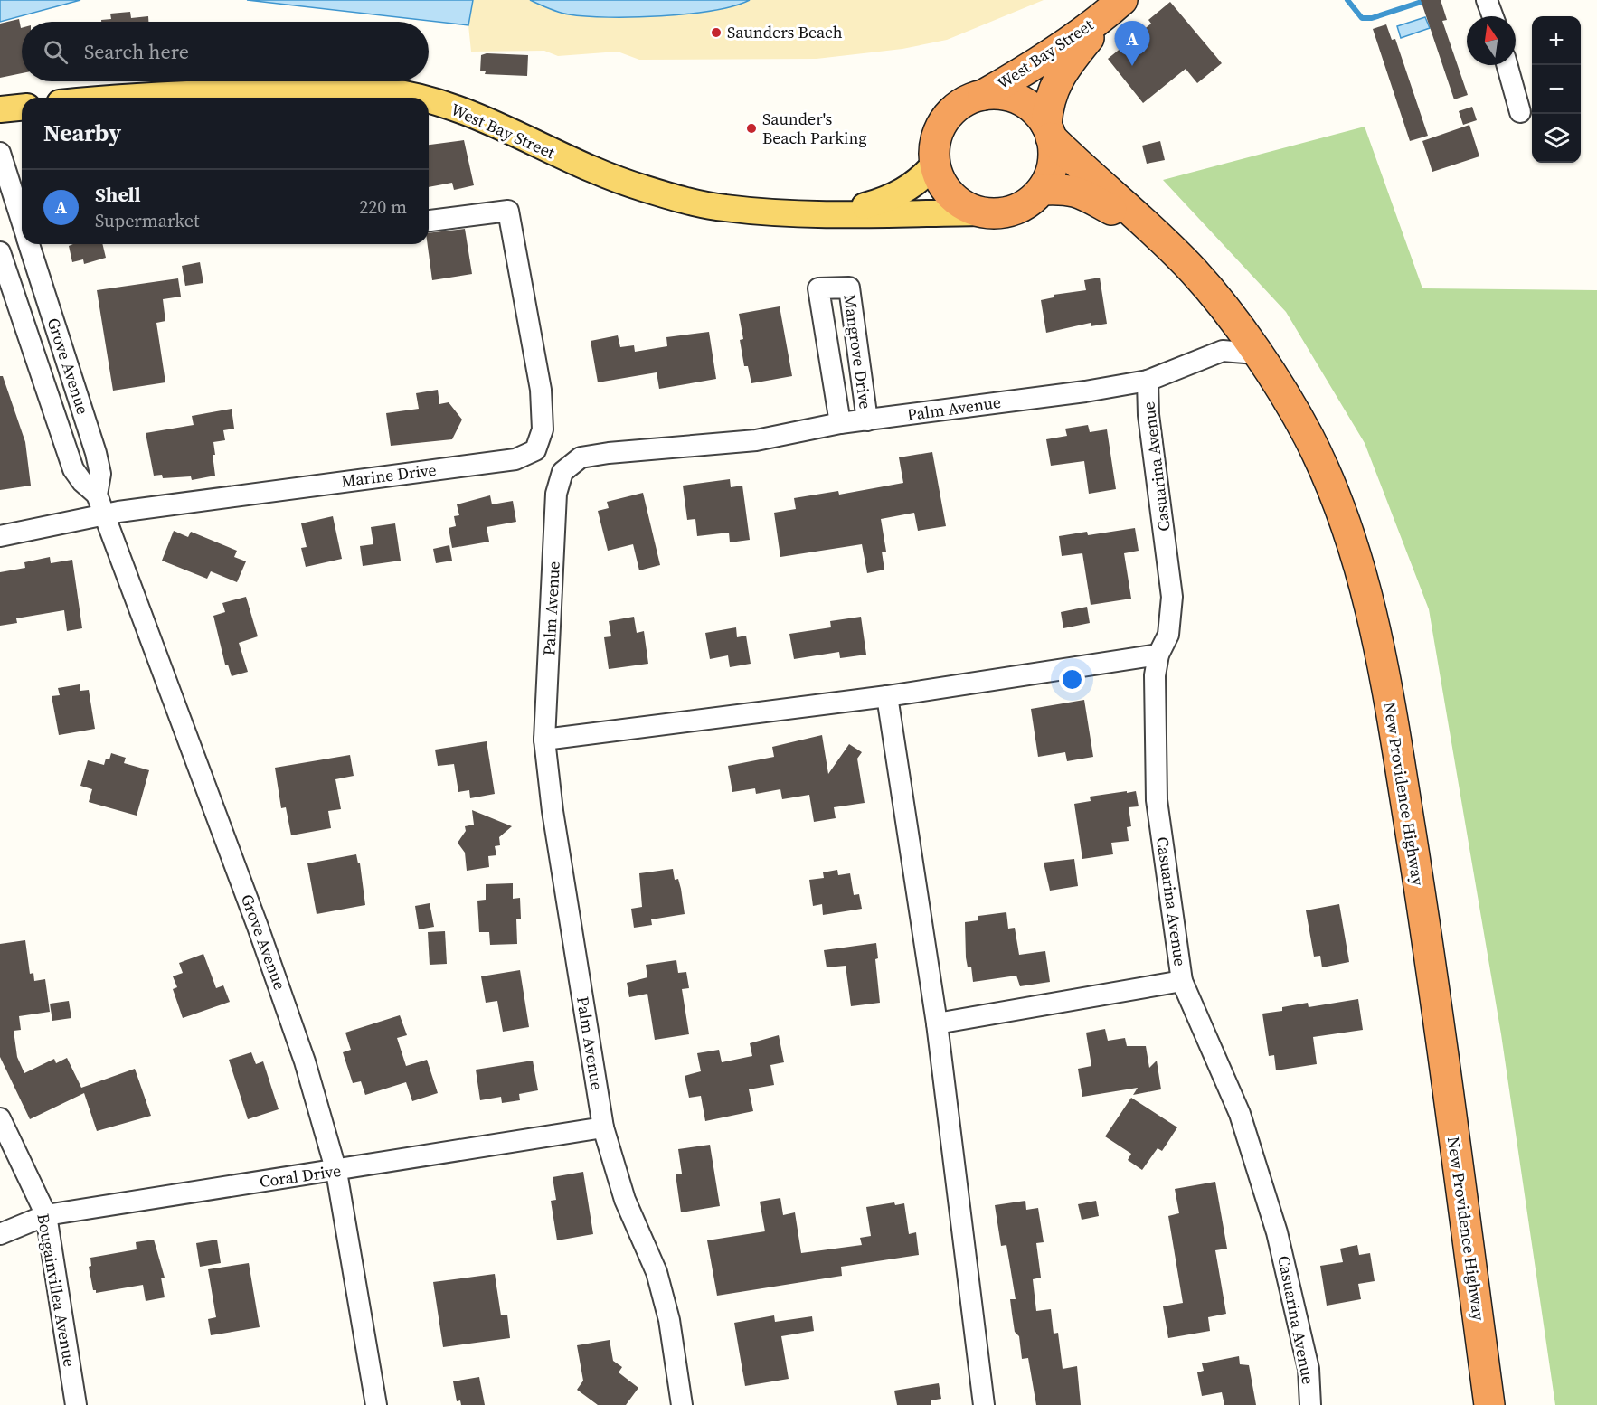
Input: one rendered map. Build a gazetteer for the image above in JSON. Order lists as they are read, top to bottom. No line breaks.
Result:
{"streets":{"highway":["West Bay Street","New Providence Highway"],"street":["Mangrove Drive","Grove Avenue","Palm Avenue","Casuarina Avenue","Marine Drive","Coral Drive","Bougainvillea Avenue"]},"crossings":[["West Bay Street","New Providence Highway"],["Mangrove Drive","Palm Avenue"],["Grove Avenue","Marine Drive"],["Grove Avenue","Coral Drive"],["Palm Avenue","Casuarina Avenue"],["Palm Avenue","New Providence Highway"],["Palm Avenue","Coral Drive"],["Coral Drive","Bougainvillea Avenue"]],"places":["Saunders Beach","Saunder's Beach Parking"],"north":"top","page":{"map_buttons":["+","−"],"pins":"A","search":"Search here","heading":"Nearby","list":[{"mark":"A","name":"Shell","note":"Supermarket","value":"220 m"}]}}
